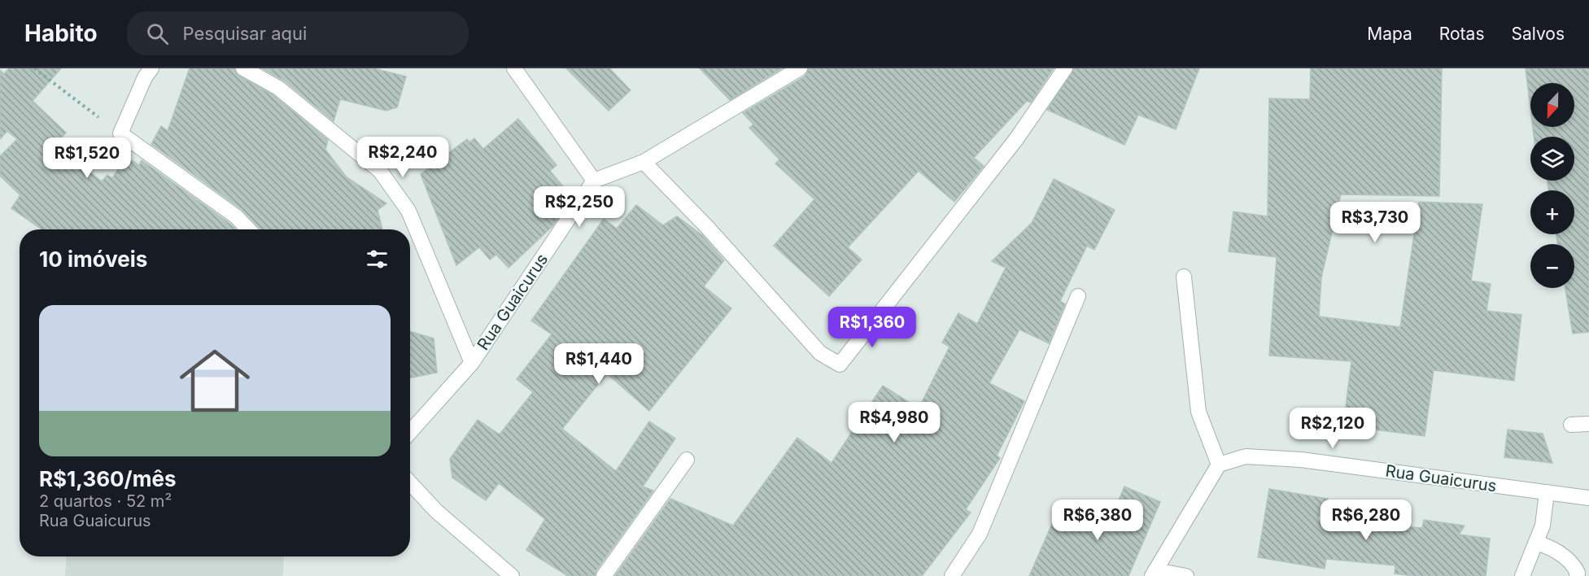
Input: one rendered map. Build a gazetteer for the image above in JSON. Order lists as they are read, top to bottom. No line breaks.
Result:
{"streets":{"street":["Rua Guaicurus"]},"north":"bottom","page":{"header":"Habito","search":"Pesquisar aqui","nav":["Mapa","Rotas","Salvos"],"map_buttons":["+","−"],"price":["R$2,240","R$1,520","R$2,250","R$3,730","R$1,360","R$1,440","R$4,980","R$2,120","R$6,380","R$6,280"],"heading":"10 imóveis","list":[{"name":"R$1,360/mês","note":"2 quartos · 52 m² · Rua Guaicurus"}]}}
